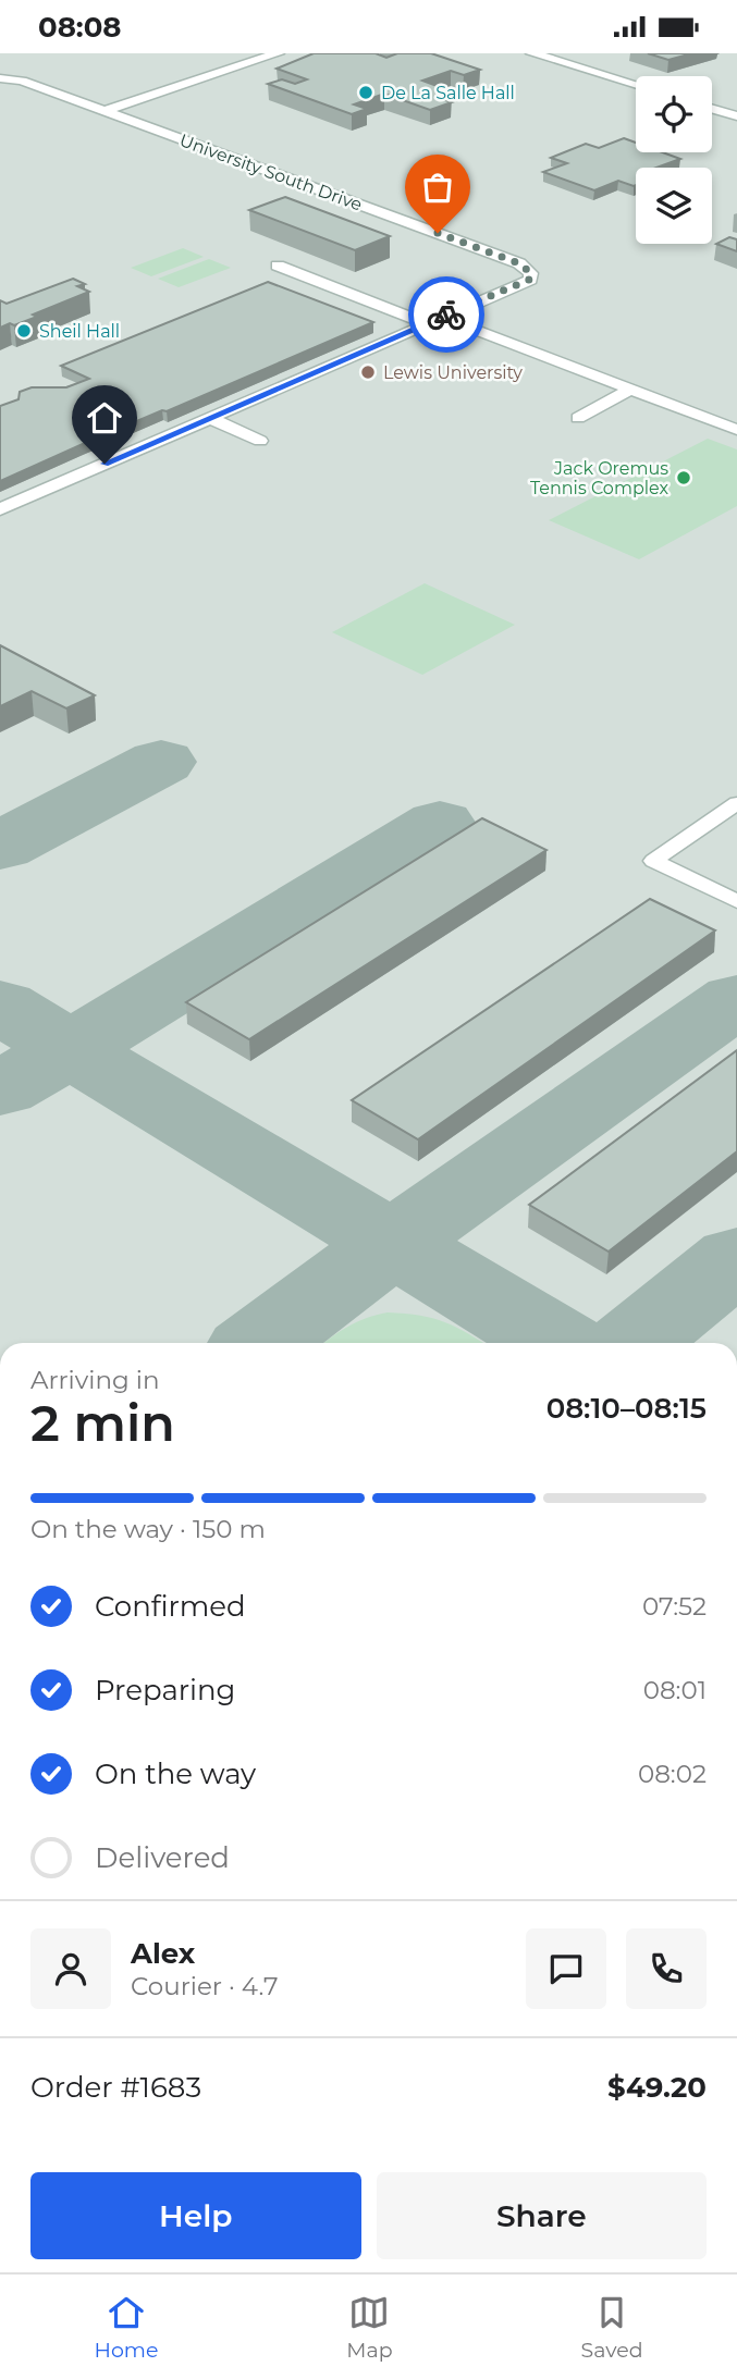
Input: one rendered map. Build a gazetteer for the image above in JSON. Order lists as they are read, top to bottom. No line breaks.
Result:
{"streets":{"street":["University South Drive"]},"places":["De La Salle Hall","Sheil Hall","Lewis University","Jack Oremus Tennis Complex"],"page":{"status":"08:08","heading":["2 min","Arriving in","08:10–08:15"],"panel":["Alex","Courier · 4.7","Order #1683","$49.20"],"bar":"On the way · 150 m","list":[["Confirmed","07:52"],["Preparing","08:01"],["On the way","08:02"],"Delivered"],"buttons":["Help","Share"],"tabs":["Home","Map","Saved"]}}
